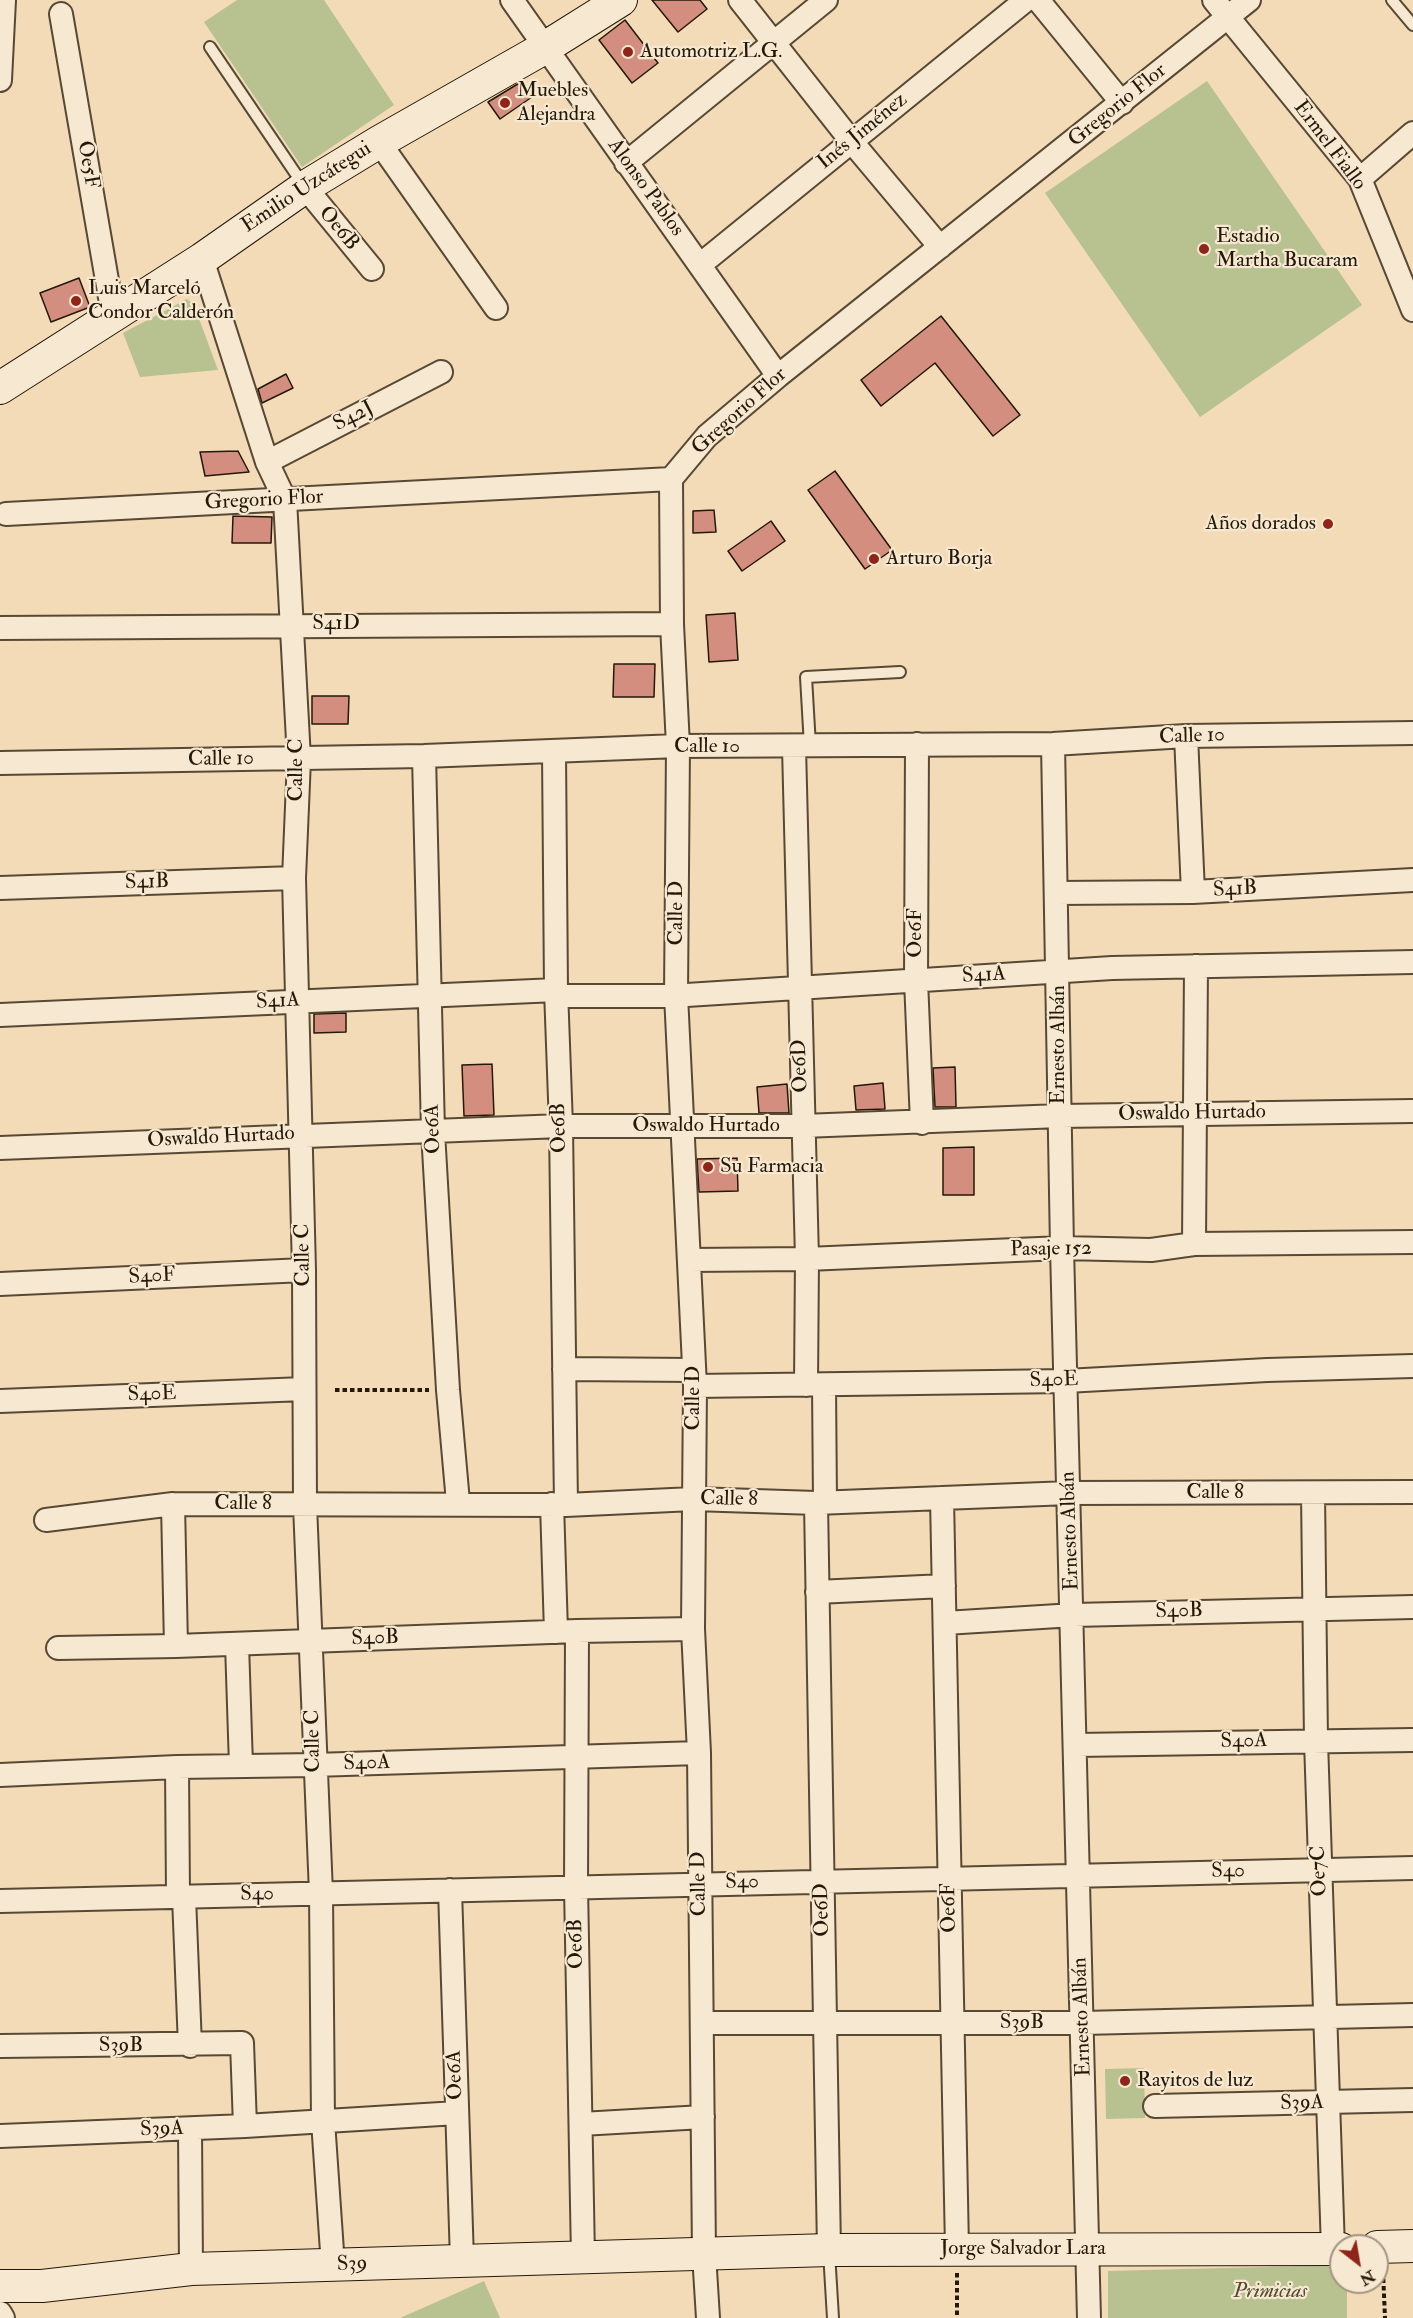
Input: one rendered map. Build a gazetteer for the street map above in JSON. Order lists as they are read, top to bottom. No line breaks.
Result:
{"streets":{"street":["Gregorio Flor","Inés Jiménez","Ermel Fiallo","Oe5F","Emilio Uzcátegui","Alonso Pablos","Oe6B","S42J","S41D","Calle 10","Calle C","S41B","Calle D","Oe6F","S41A","Ernesto Albán","Oe6D","Oswaldo Hurtado","Oe6A","Pasaje 152","S40F","S40E","Calle 8","S40B","S40A","Oe7C","S40","S39B","S39A","Jorge Salvador Lara","S39"]},"crossings":[["Gregorio Flor","Ermel Fiallo"],["Gregorio Flor","Alonso Pablos"],["Gregorio Flor","Calle C"],["Gregorio Flor","Calle D"],["Inés Jiménez","Alonso Pablos"],["Oe5F","Emilio Uzcátegui"],["Emilio Uzcátegui","Alonso Pablos"],["Emilio Uzcátegui","Oe6B"],["Emilio Uzcátegui","Calle C"],["Oe6B","Calle 10"],["Oe6B","S41A"],["Oe6B","Oswaldo Hurtado"],["Oe6B","S40E"],["Oe6B","Calle 8"],["Oe6B","S40B"],["Oe6B","S40A"],["Oe6B","S40"],["Oe6B","S39"],["S42J","Calle C"],["S41D","Calle C"],["S41D","Calle D"],["Calle 10","Calle C"],["Calle 10","Calle D"],["Calle 10","Oe6F"],["Calle 10","Ernesto Albán"],["Calle 10","Oe6D"],["Calle 10","Oe6A"],["Calle C","S41B"],["Calle C","S41A"],["Calle C","Oswaldo Hurtado"],["Calle C","S40F"],["Calle C","S40E"],["Calle C","Calle 8"],["Calle C","S40B"],["Calle C","S40A"],["Calle C","S40"],["Calle C","S39A"],["Calle C","S39"],["S41B","Ernesto Albán"],["Calle D","S41A"],["Calle D","Oswaldo Hurtado"],["Calle D","Pasaje 152"],["Calle D","S40E"],["Calle D","Calle 8"],["Calle D","S40B"],["Calle D","S40A"],["Calle D","S40"],["Calle D","S39B"],["Calle D","Jorge Salvador Lara"],["Calle D","S39"],["Oe6F","S41A"],["Oe6F","Oswaldo Hurtado"],["Oe6F","Calle 8"],["Oe6F","S40B"],["Oe6F","S40"],["Oe6F","S39B"],["Oe6F","Jorge Salvador Lara"],["S41A","Ernesto Albán"],["S41A","Oe6D"],["S41A","Oe6A"],["Ernesto Albán","Oswaldo Hurtado"],["Ernesto Albán","Pasaje 152"],["Ernesto Albán","S40E"],["Ernesto Albán","Calle 8"],["Ernesto Albán","S40B"],["Ernesto Albán","S40A"],["Ernesto Albán","S40"],["Ernesto Albán","S39B"],["Ernesto Albán","Jorge Salvador Lara"],["Oe6D","Oswaldo Hurtado"],["Oe6D","Pasaje 152"],["Oe6D","S40E"],["Oe6D","Calle 8"],["Oe6D","S40"],["Oe6D","S39B"],["Oe6D","Jorge Salvador Lara"],["Oswaldo Hurtado","Oe6A"],["Oe6A","Calle 8"],["Oe6A","S40"],["Oe6A","S39A"],["Oe6A","S39"],["Calle 8","Oe7C"],["S40B","Oe7C"],["S40A","Oe7C"],["Oe7C","S40"],["Oe7C","S39B"],["Oe7C","S39A"],["S39B","S39A"],["Jorge Salvador Lara","S39"]],"parks":["Primicias"],"places":["Automotriz L.G.","Muebles Alejandra","Estadio Martha Bucaram","Luis Marcelo Condor Calderón","Años dorados","Arturo Borja","Su Farmacia","Rayitos de luz"],"north":"bottom right"}
